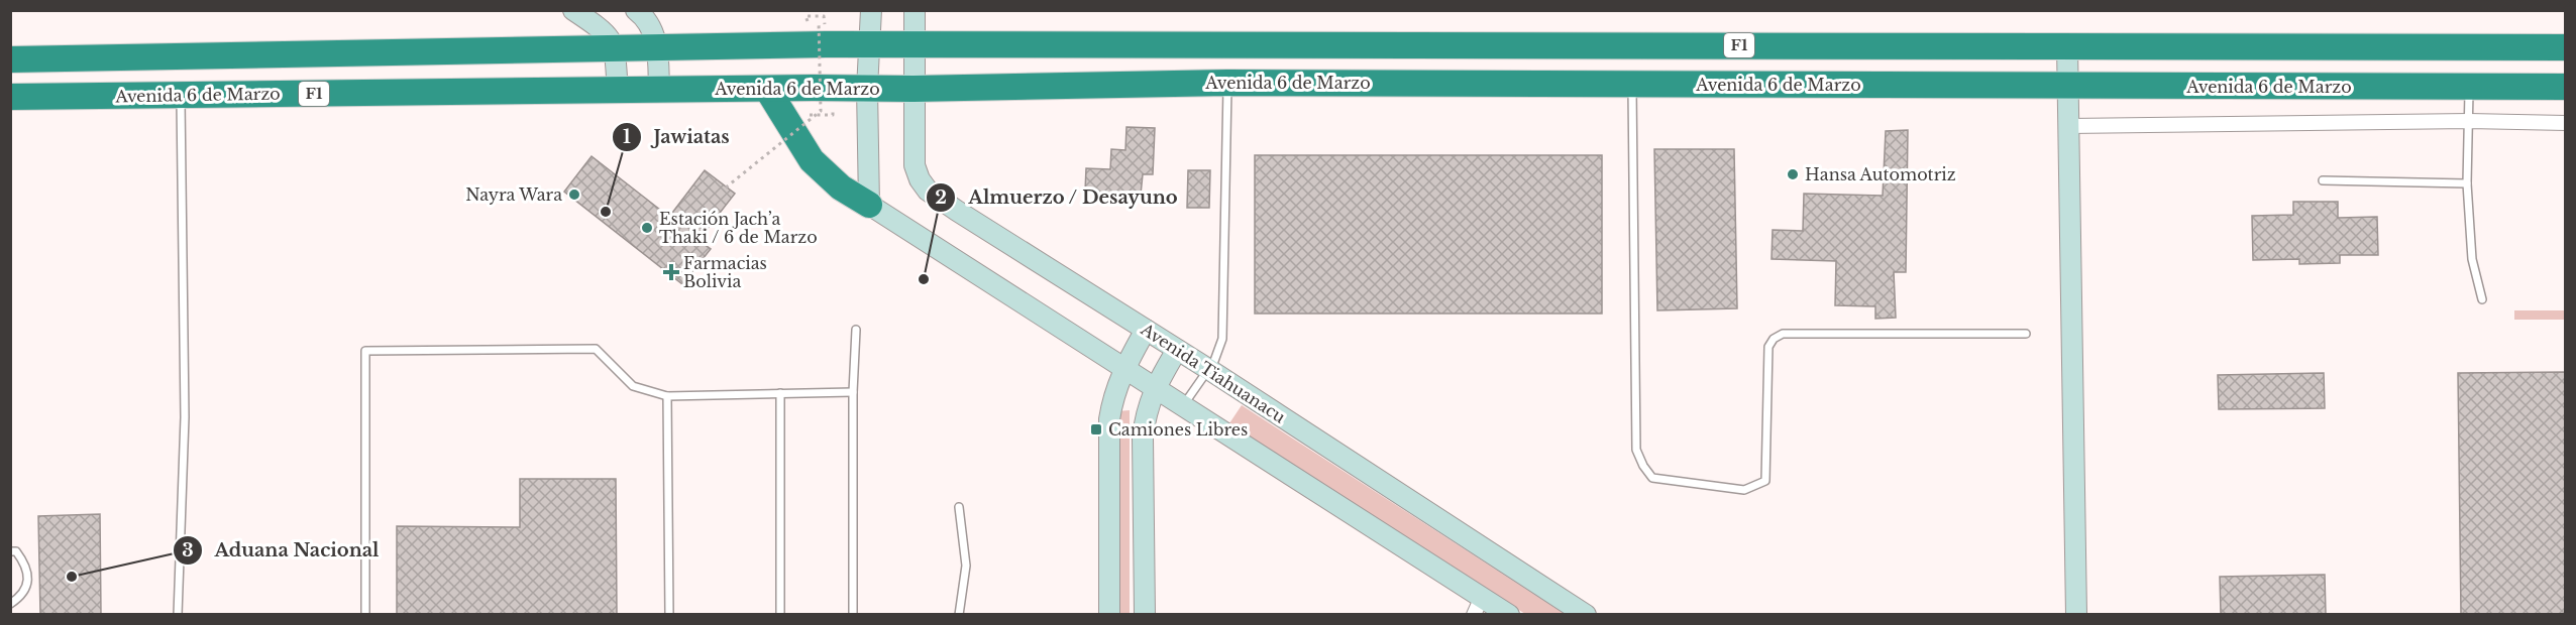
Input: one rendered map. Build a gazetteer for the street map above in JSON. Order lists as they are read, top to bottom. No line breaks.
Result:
{"streets":{"highway":["F1","Avenida 6 de Marzo"],"main road":["Avenida Tiahuanacu"]},"crossings":[["F1","Avenida Tiahuanacu"],["Avenida 6 de Marzo","Avenida Tiahuanacu"]],"places":{"other":["Hansa Automotriz","Nayra Wara","Jawiatas","Estación Jach’a Thaki / 6 de Marzo","Almuerzo / Desayuno","Aduana Nacional"],"health":["Farmacias Bolivia"],"transit":["Camiones Libres"]}}
